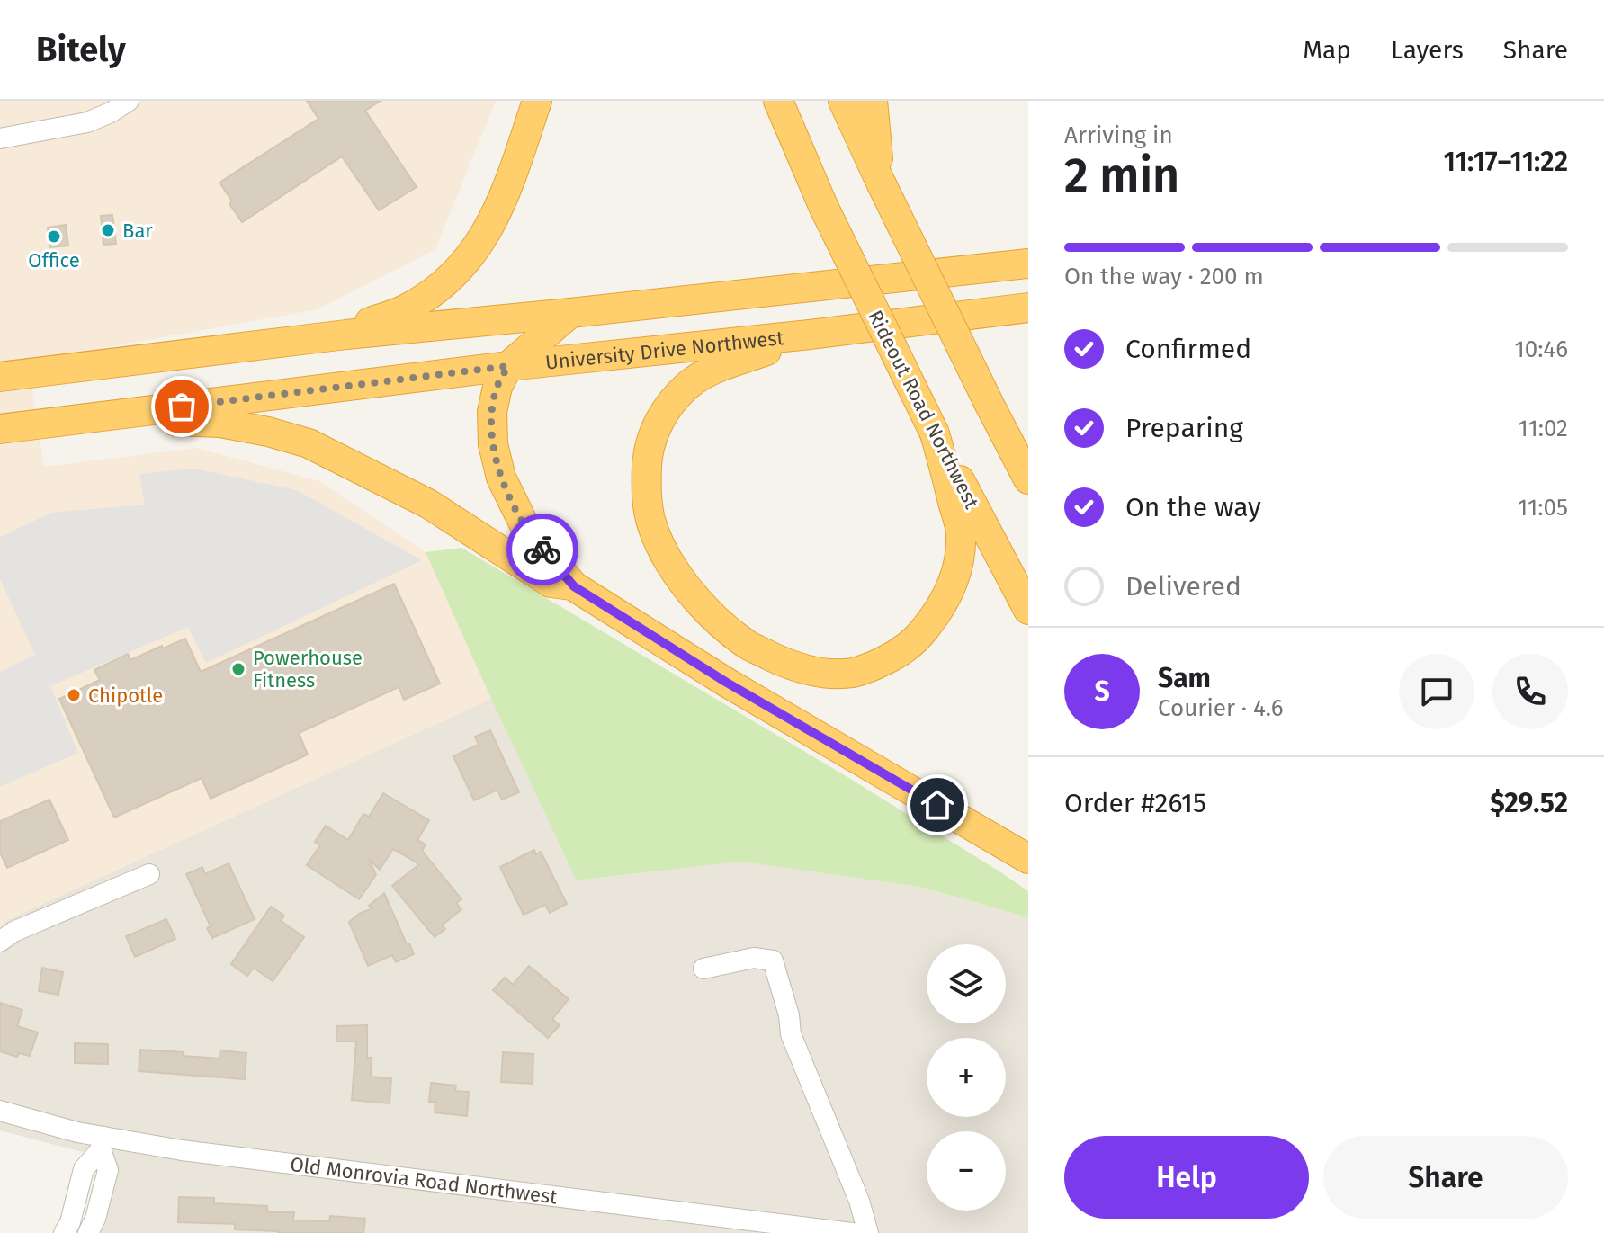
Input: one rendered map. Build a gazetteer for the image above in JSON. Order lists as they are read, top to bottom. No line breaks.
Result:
{"streets":{"highway":["University Drive Northwest","Rideout Road Northwest"],"street":["Old Monrovia Road Northwest"]},"places":["Bar","Office","Powerhouse Fitness","Chipotle"],"page":{"header":"Bitely","nav":["Map","Layers","Share"],"heading":["2 min","Arriving in","11:17–11:22"],"panel":["Sam","Courier · 4.6","Order #2615","$29.52"],"bar":"On the way · 200 m","list":[["Confirmed","10:46"],["Preparing","11:02"],["On the way","11:05"],"Delivered"],"round":"S","map_buttons":["+","−"],"buttons":["Help","Share"]}}
